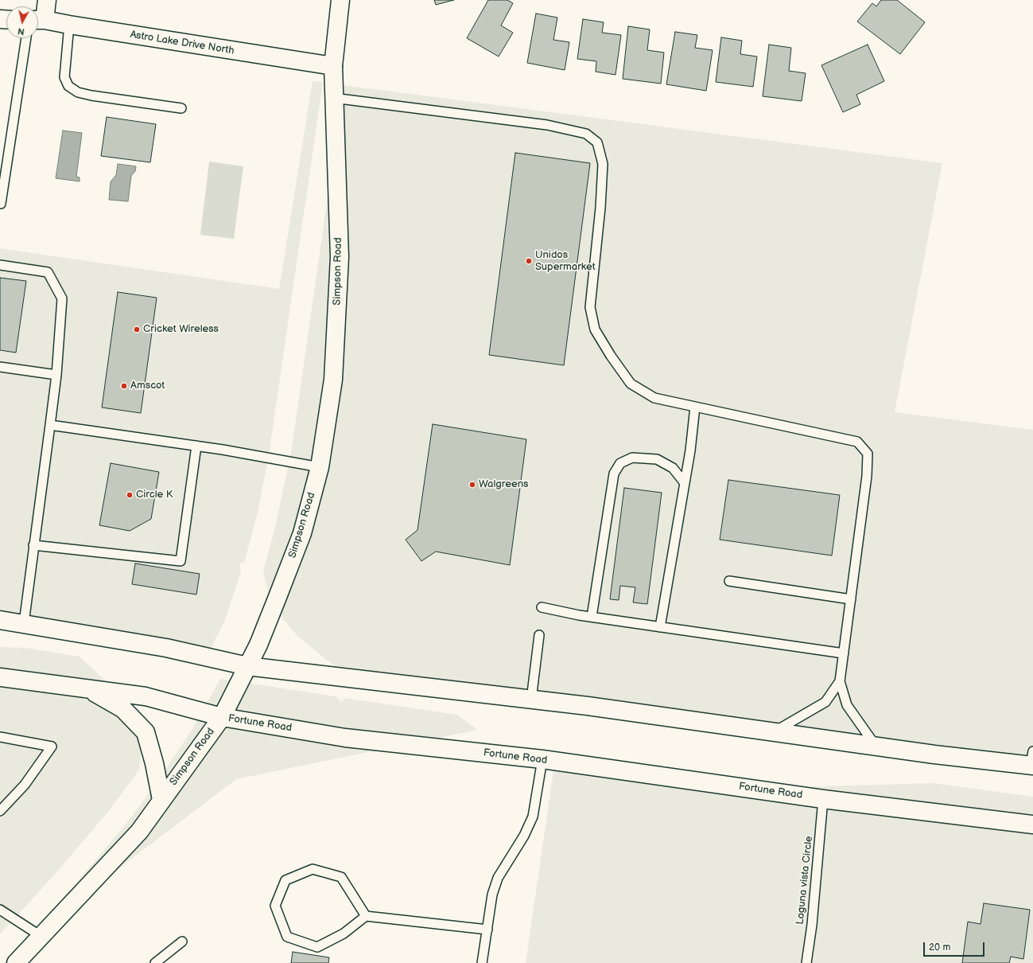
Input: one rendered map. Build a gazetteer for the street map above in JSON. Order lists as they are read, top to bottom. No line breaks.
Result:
{"streets":{"main road":["Astro Lake Drive North","Simpson Road","Fortune Road"],"lane":["Laguna vista Circle"]},"crossings":[["Astro Lake Drive North","Simpson Road"],["Simpson Road","Fortune Road"],["Fortune Road","Laguna vista Circle"]],"places":["Unidos Supermarket","Cricket Wireless","Amscot","Walgreens","Circle K"],"scale_bar":"20 m","north":"bottom"}
